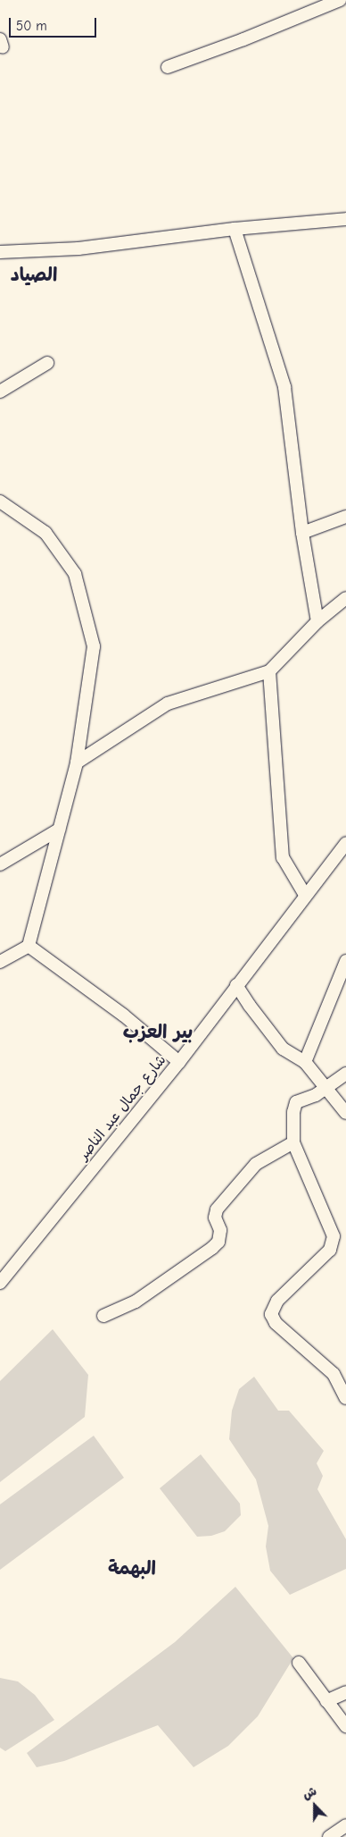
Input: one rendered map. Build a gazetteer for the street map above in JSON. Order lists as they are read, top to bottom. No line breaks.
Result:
{"streets":{"street":["شارع جمال عبد الناصر"]},"districts":["الصياد","بير العزب","البهمة"],"scale_bar":"50 m","north":"top"}
